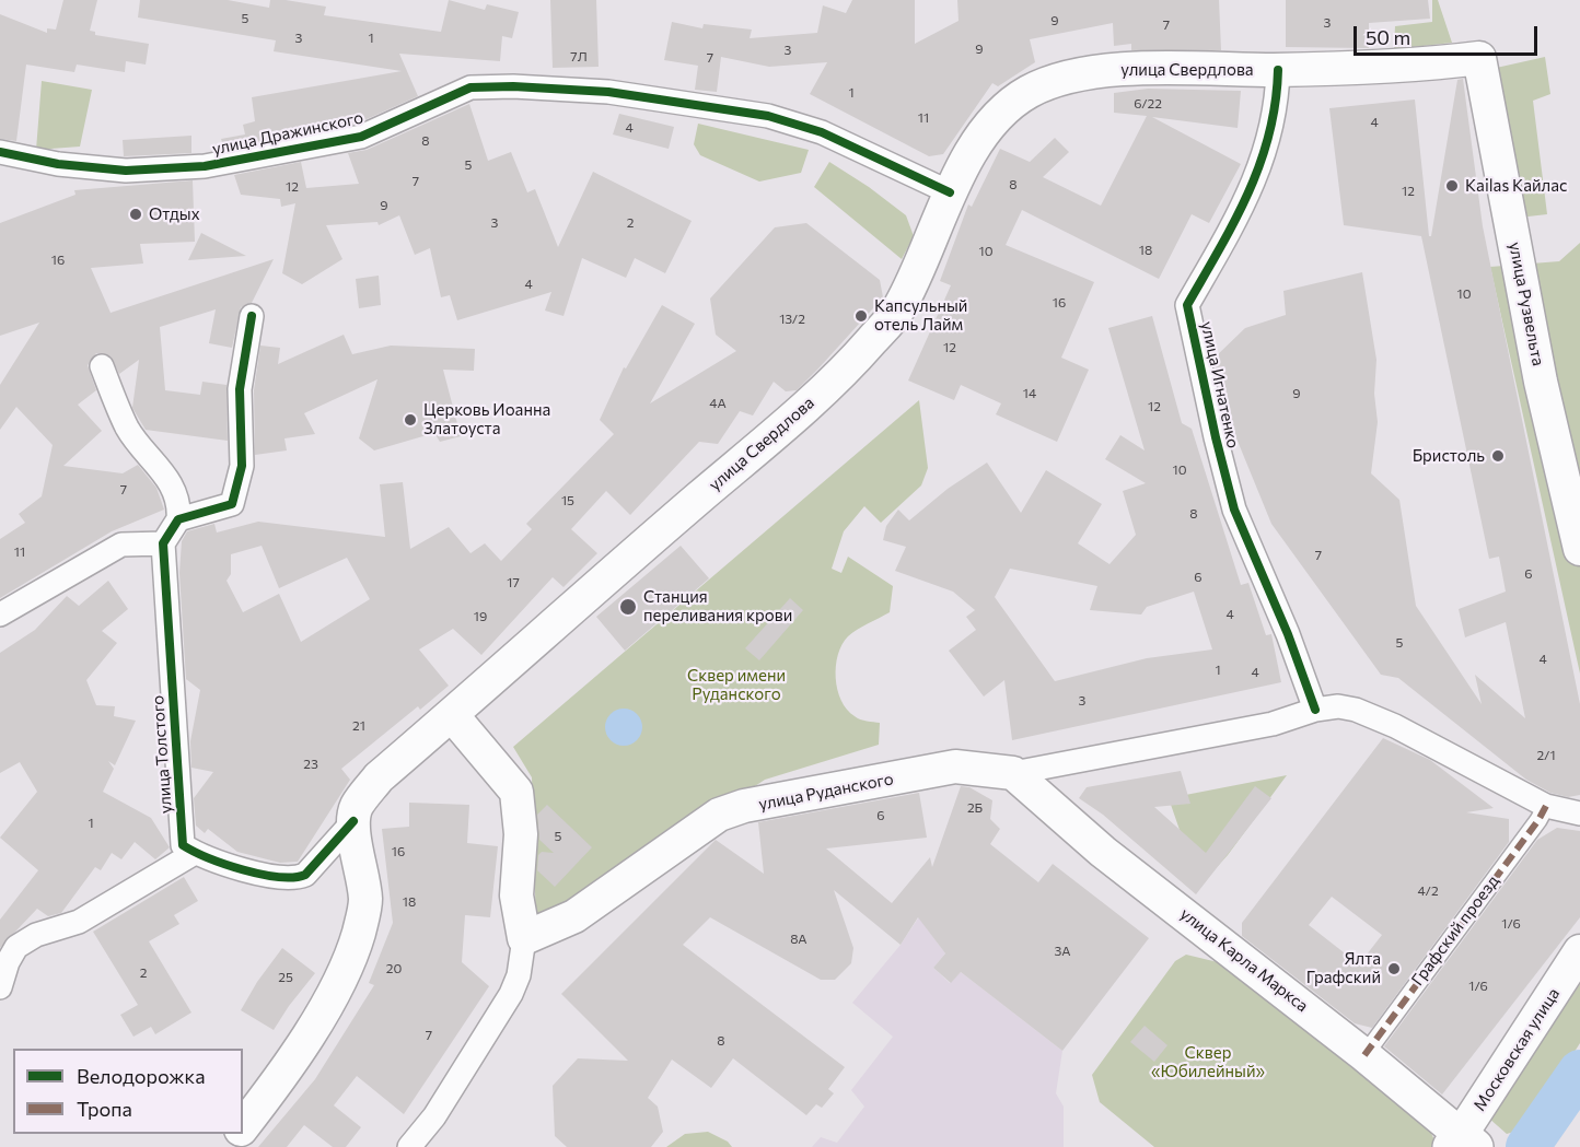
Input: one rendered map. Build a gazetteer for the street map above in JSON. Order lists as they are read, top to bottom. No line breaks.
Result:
{"streets":{"main road":["улица Свердлова","улица Рузвельта","улица Руданского","улица Карла Маркса","Московская улица"],"street":["улица Дражинского","улица Игнатенко","улица Толстого","Графский проезд"]},"crossings":[["улица Свердлова","улица Дражинского"],["улица Свердлова","улица Рузвельта"],["улица Свердлова","улица Игнатенко"],["улица Игнатенко","улица Руданского"],["улица Руданского","Графский проезд"],["улица Руданского","улица Карла Маркса"],["Графский проезд","улица Карла Маркса"],["улица Карла Маркса","Московская улица"]],"parks":["Сквер имени Руданского","Сквер «Юбилейный»"],"places":["Kailas Кайлас","Отдых","Капсульный отель Лайм","Церковь Иоанна Златоуста","Бристоль","Станция переливания крови","Ялта Графский"],"house_numbers":["5","9","3","7","3","1","9","3","7Л","7","1","6/22","11","4","4","8","5","7","8","12","12","9","3","2","18","10","16","4","10","16","13/2","12","14","9","4А","12","10","7","15","8","11","7","6","6","17","4","19","5","4","1","4","3","21","2/1","23","2Б","6","1","5","16","4/2","18","1/6","8А","3А","20","2","25","1/6","7","8"],"legend":["Велодорожка","Тропа"],"scale_bar":"50 m"}
